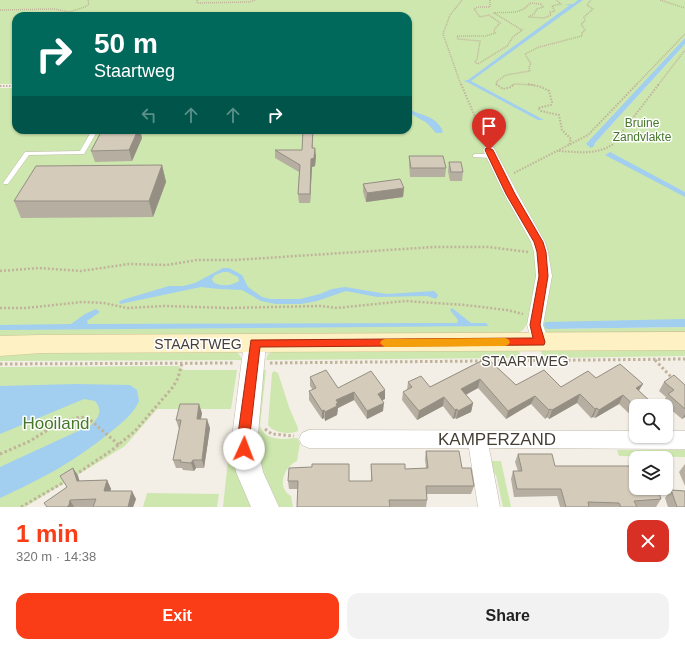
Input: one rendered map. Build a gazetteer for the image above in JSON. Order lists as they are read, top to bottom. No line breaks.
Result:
{"streets":{"main road":["STAARTWEG"],"street":["KAMPERZAND"]},"parks":["Bruine Zandvlakte","Hooiland"],"page":{"turn":["50 m","Staartweg"],"heading":["1 min","320 m · 14:38"],"buttons":["Exit","Share"]}}
